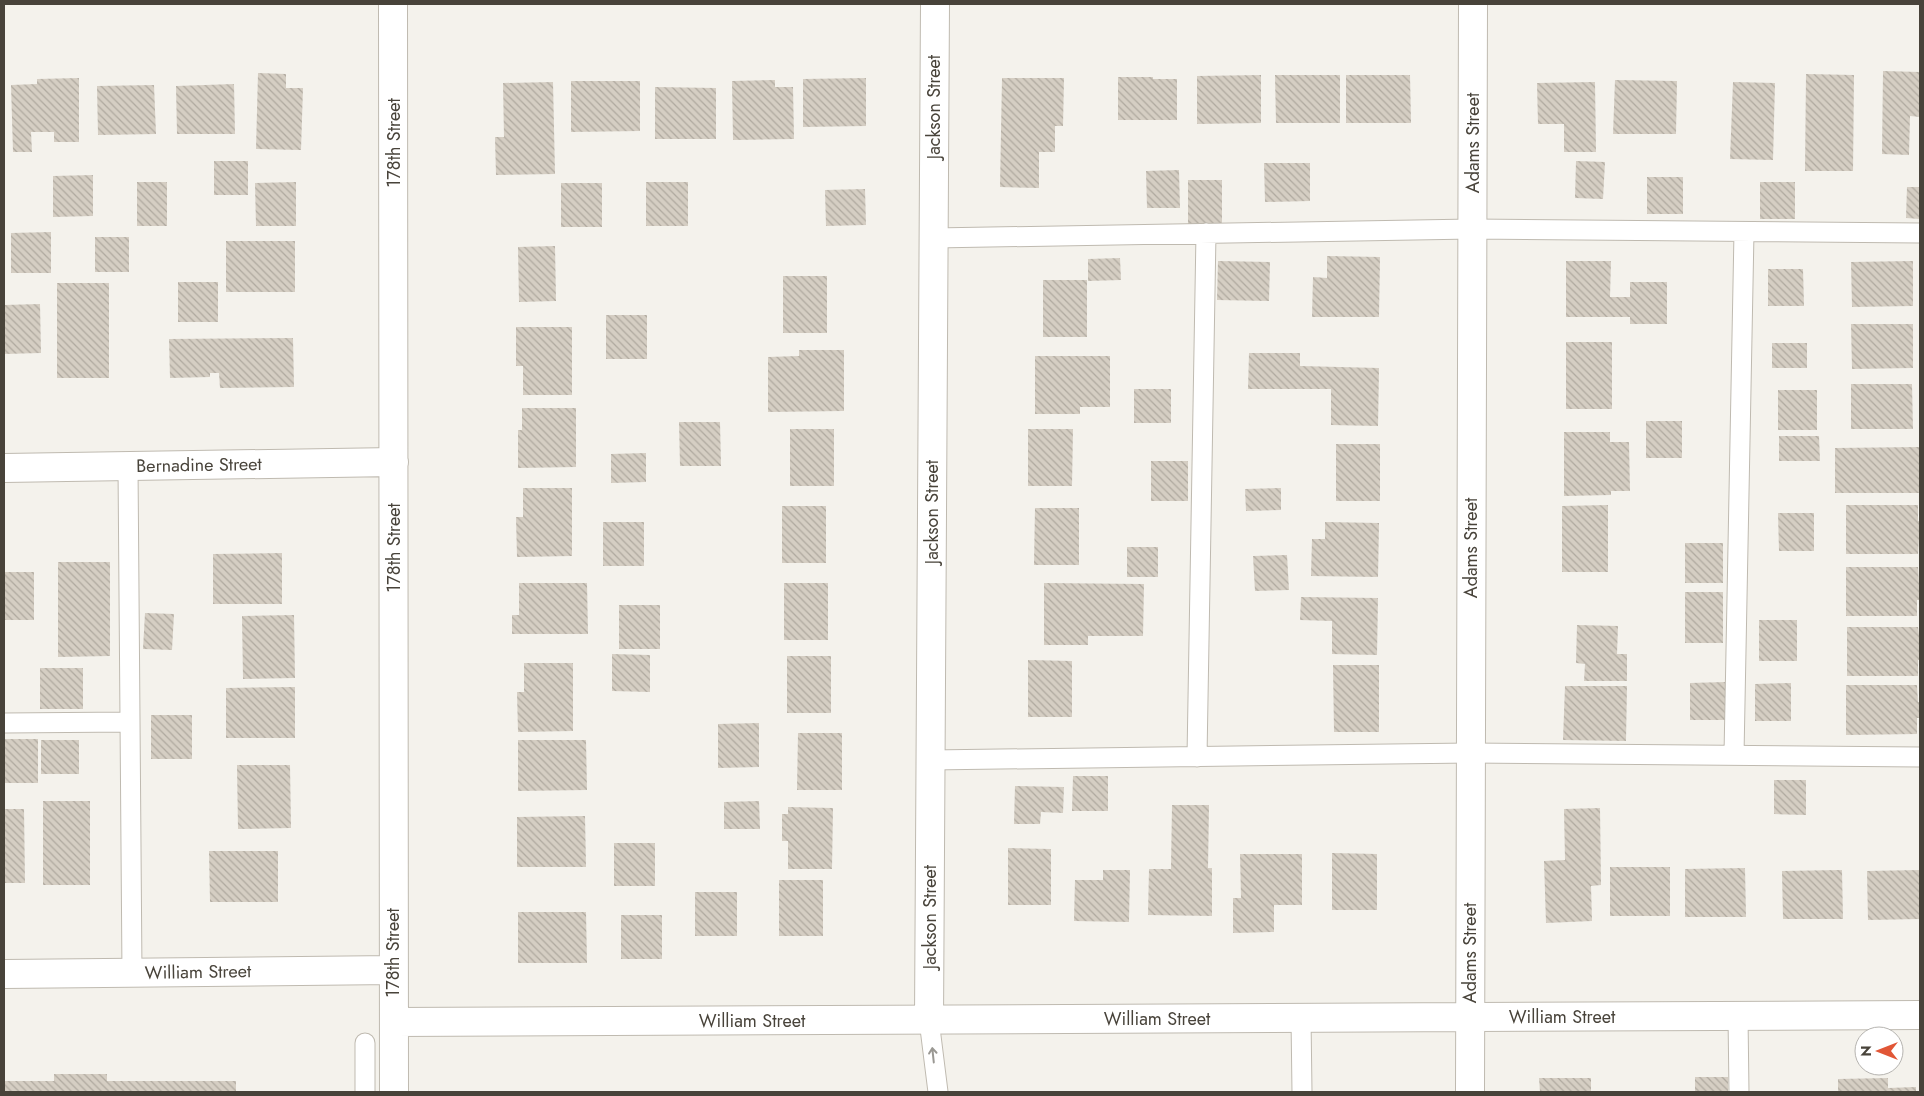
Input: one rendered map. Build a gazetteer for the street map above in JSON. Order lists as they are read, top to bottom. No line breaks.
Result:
{"streets":{"street":["Jackson Street","178th Street","Adams Street","Bernadine Street","William Street"]},"crossings":[["Jackson Street","William Street"],["178th Street","Bernadine Street"],["178th Street","William Street"],["Adams Street","William Street"]],"north":"left"}
